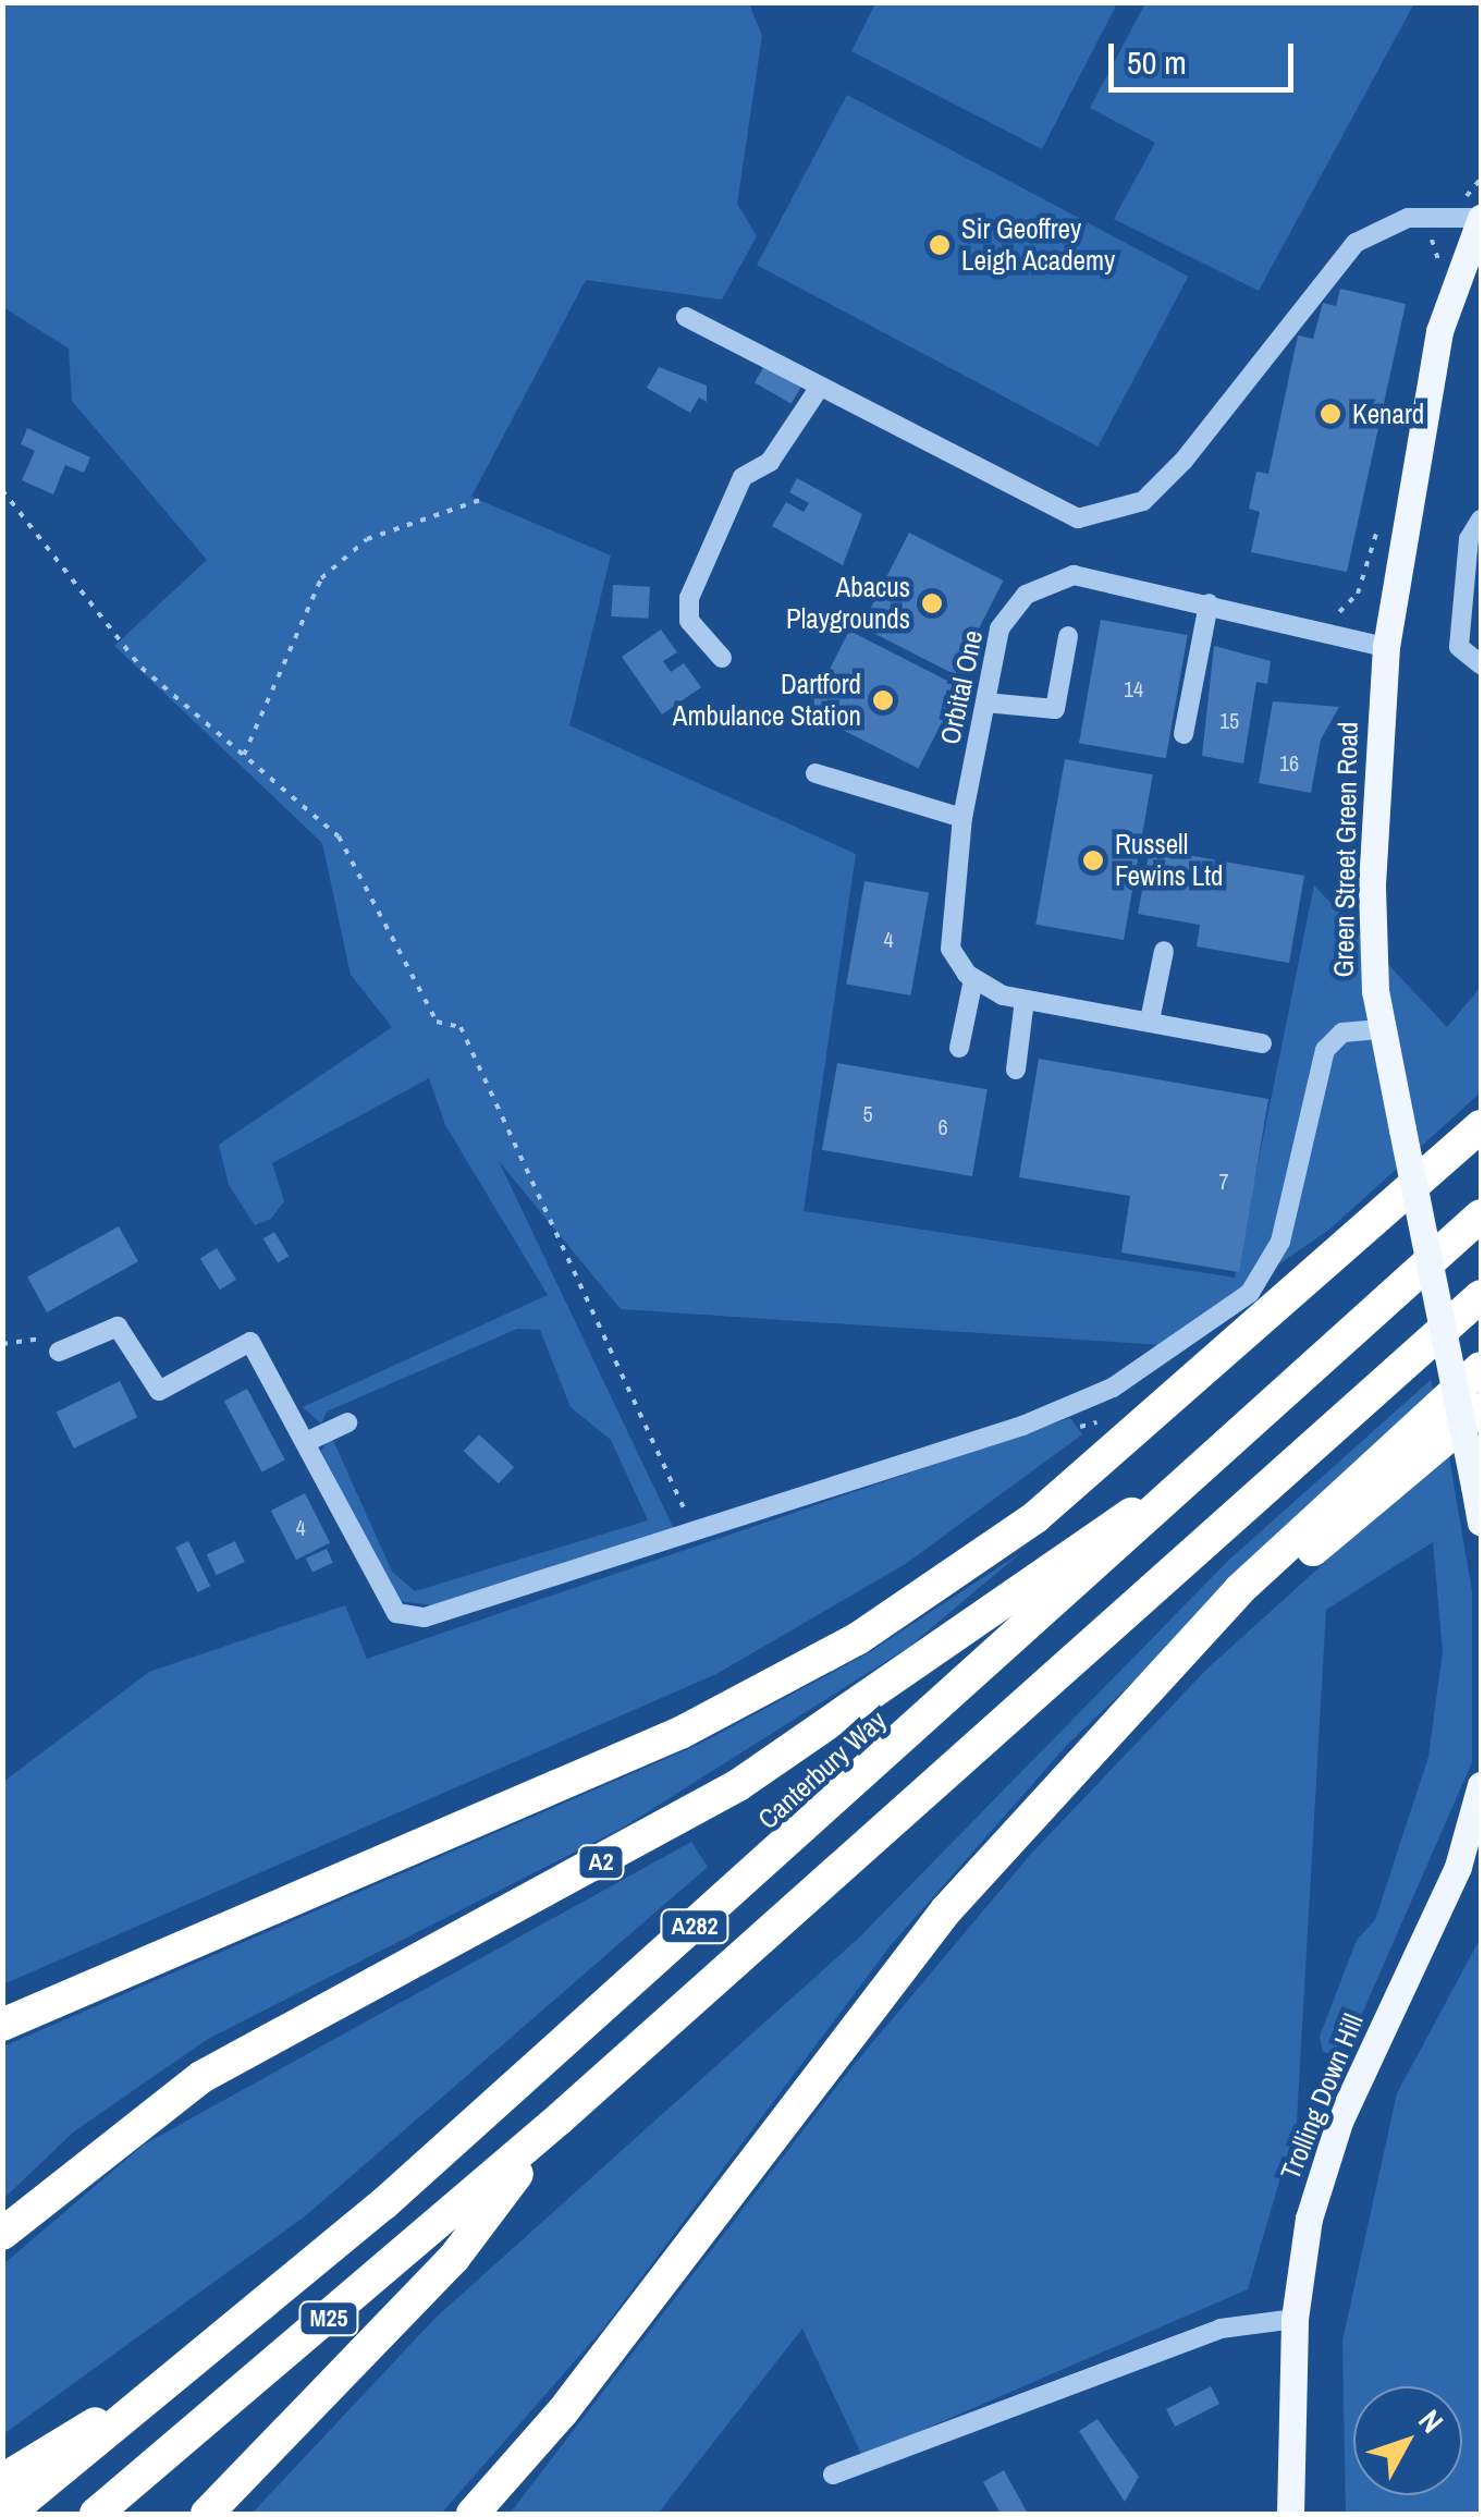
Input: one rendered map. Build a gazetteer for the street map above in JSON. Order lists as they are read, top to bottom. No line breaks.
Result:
{"streets":{"highway":["Canterbury Way","A2","A282","M25"],"main road":["Green Street Green Road","Trolling Down Hill"],"street":["Orbital One"]},"crossings":[["Orbital One","Green Street Green Road"],["Canterbury Way","A2"],["A282","M25"]],"places":["Sir Geoffrey Leigh Academy","Kenard","Abacus Playgrounds","Dartford Ambulance Station","Russell Fewins Ltd"],"house_numbers":["14","15","16","4","5","6","7","4"],"scale_bar":"50 m","north":"top right"}
